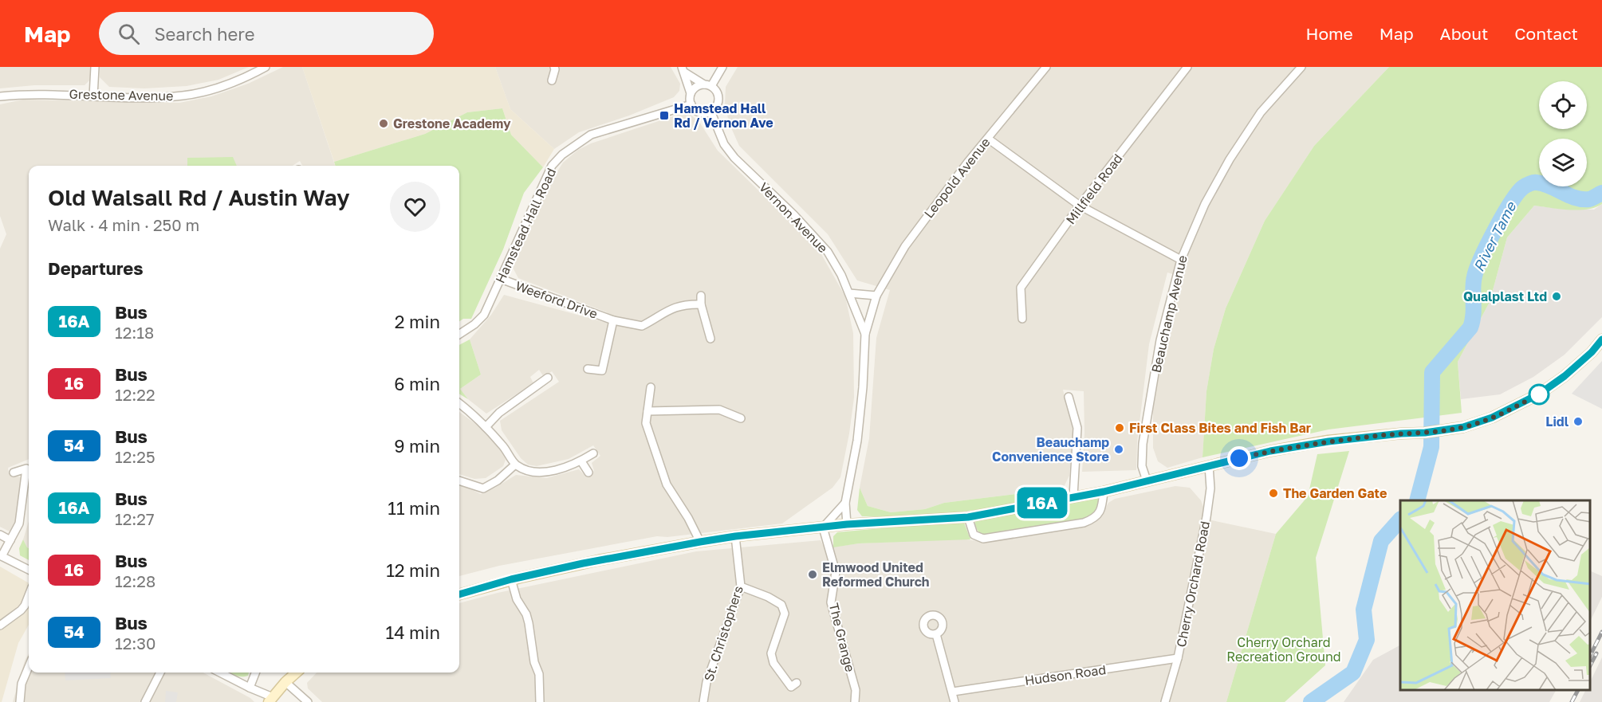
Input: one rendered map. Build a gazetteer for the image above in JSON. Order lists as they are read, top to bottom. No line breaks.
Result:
{"streets":{"street":["Grestone Avenue","Leopold Avenue","Millfield Road","Vernon Avenue","Hamstead Hall Road","Weeford Drive","Beauchamp Avenue","Cherry Orchard Road","St. Christophers","The Grange","Hudson Road"]},"crossings":[["Leopold Avenue","Vernon Avenue"],["Vernon Avenue","Hamstead Hall Road"],["Hamstead Hall Road","Weeford Drive"],["Cherry Orchard Road","Hudson Road"]],"water":["River Tame"],"parks":["Cherry Orchard Recreation Ground"],"places":{"transit":["Hamstead Hall Rd / Vernon Ave"],"other":["Grestone Academy","Qualplast Ltd","Lidl","First Class Bites and Fish Bar","Beauchamp Convenience Store","The Garden Gate","Elmwood United Reformed Church"]},"lines":["bus line 16A"],"page":{"header":"Map","search":"Search here","nav":["Home","Map","About","Contact"],"on_map":"16A","heading":[["Old Walsall Rd / Austin Way","Walk · 4 min · 250 m"],"Departures"],"list":[{"mark":"16A","name":"Bus","note":"12:18","value":"2 min"},{"mark":"16","name":"Bus","note":"12:22","value":"6 min"},{"mark":"54","name":"Bus","note":"12:25","value":"9 min"},{"mark":"16A","name":"Bus","note":"12:27","value":"11 min"},{"mark":"16","name":"Bus","note":"12:28","value":"12 min"},{"mark":"54","name":"Bus","note":"12:30","value":"14 min"}]}}
